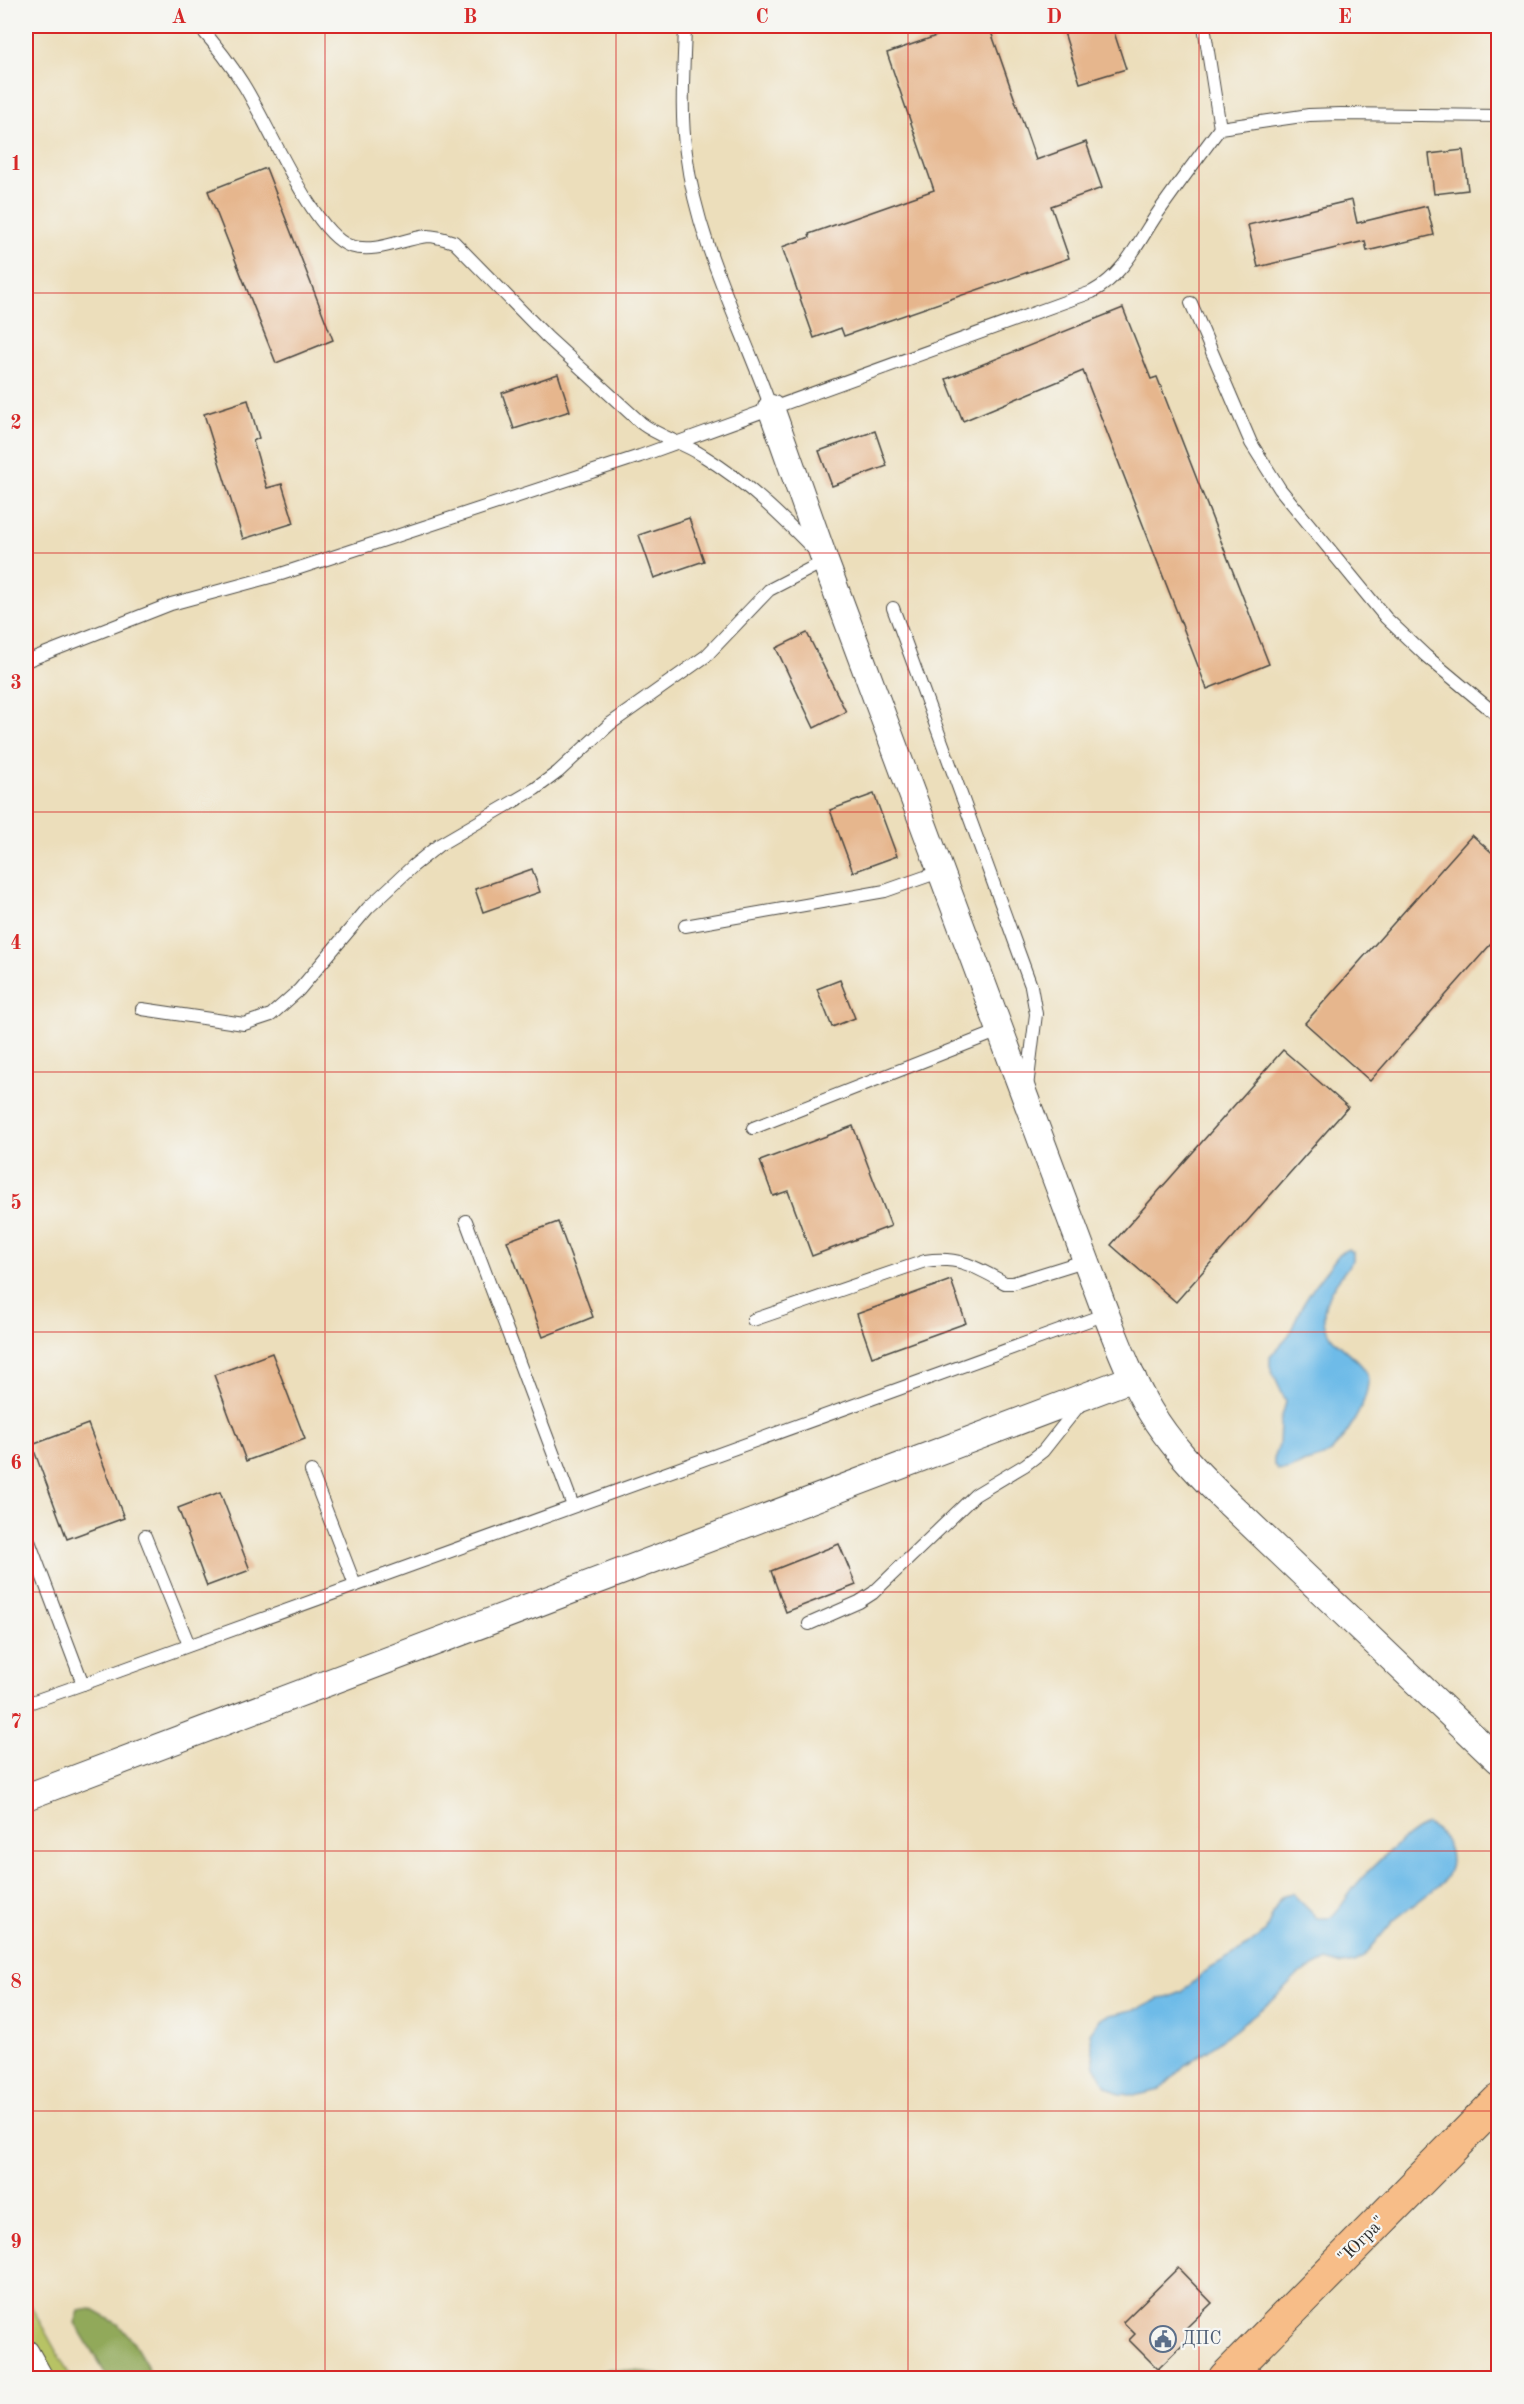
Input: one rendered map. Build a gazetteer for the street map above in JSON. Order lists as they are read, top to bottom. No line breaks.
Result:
{"streets":{"highway":["\"Югра\""]},"places":{"public building":["ДПС"]},"grid":{"columns":["A","B","C","D","E"],"rows":["1","2","3","4","5","6","7","8","9"]}}
